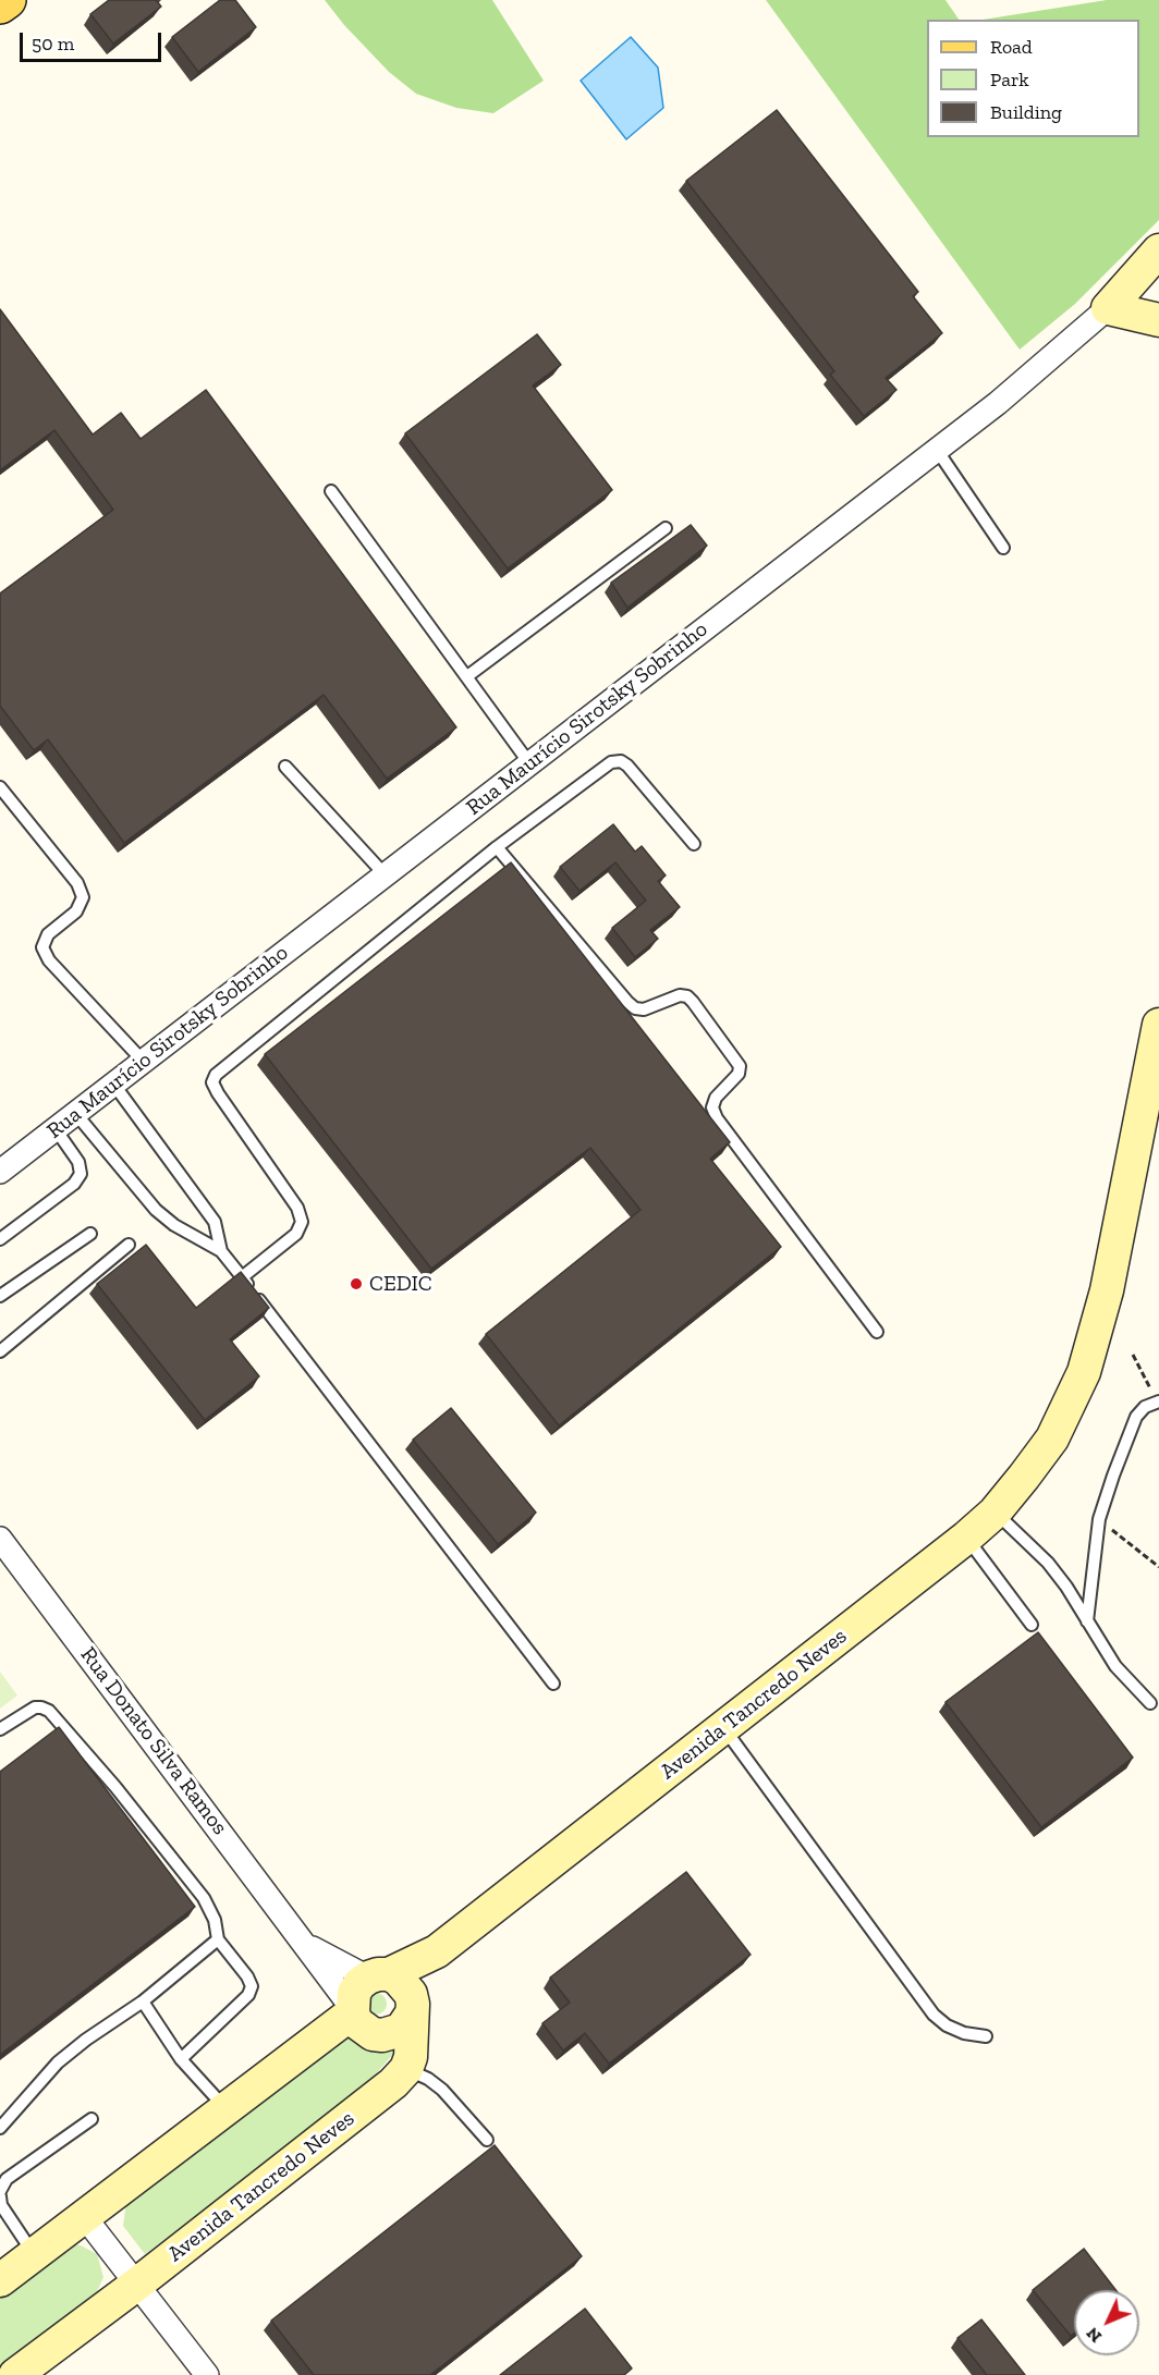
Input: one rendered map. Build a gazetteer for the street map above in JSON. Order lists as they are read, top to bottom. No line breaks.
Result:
{"streets":{"main road":["Rua Maurício Sirotsky Sobrinho","Avenida Tancredo Neves"],"street":["Rua Donato Silva Ramos"]},"crossings":[["Avenida Tancredo Neves","Rua Donato Silva Ramos"]],"places":["CEDIC"],"legend":["Road","Park","Building"],"scale_bar":"50 m","north":"bottom left"}
